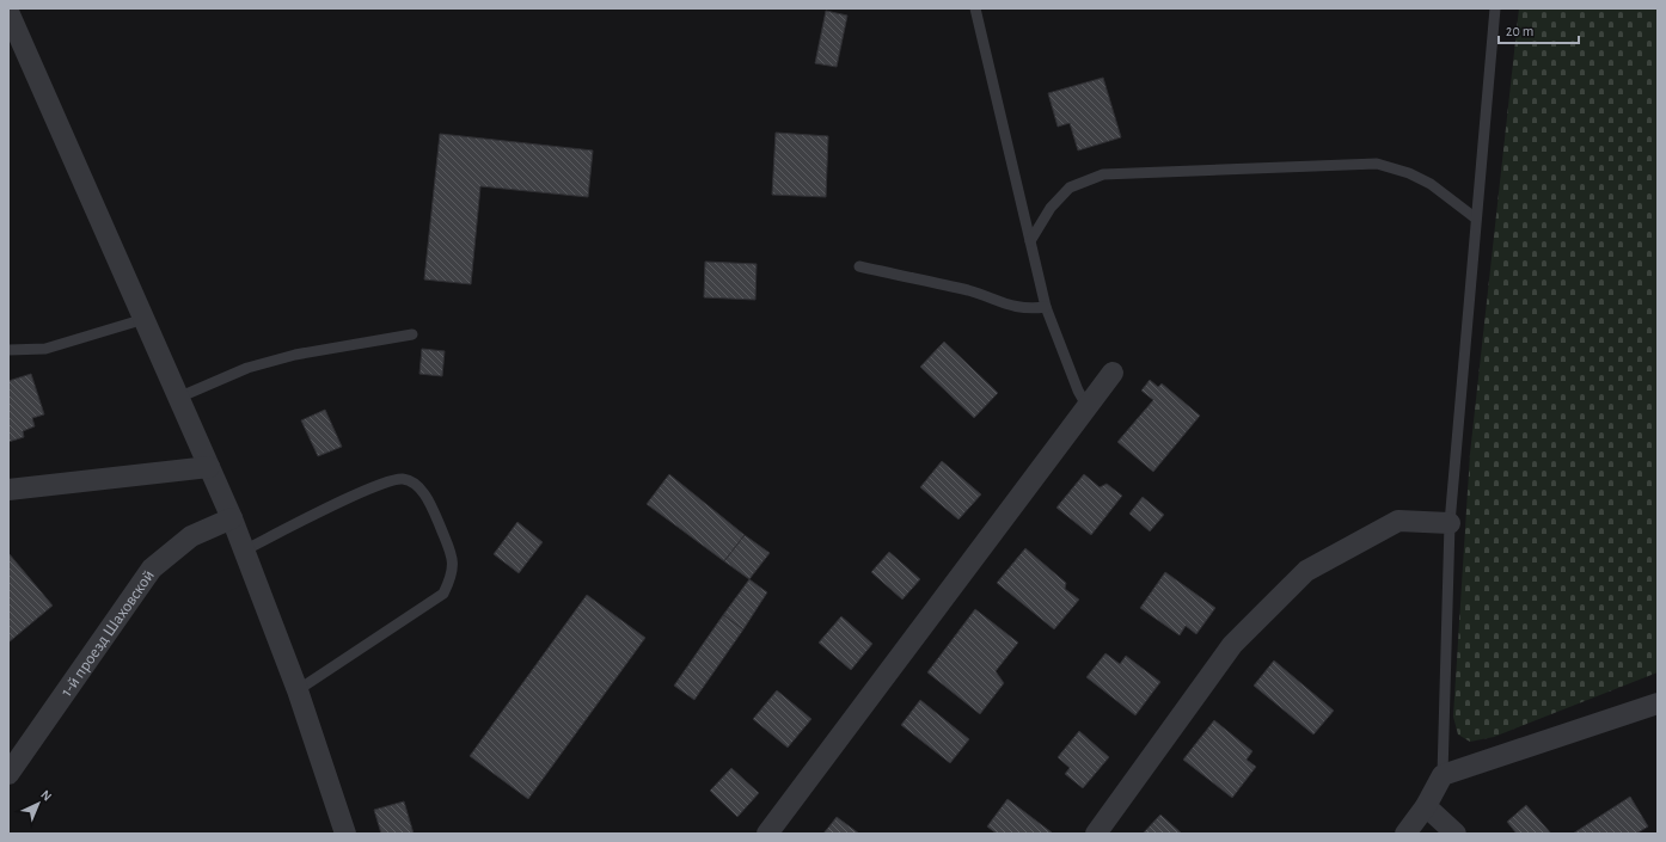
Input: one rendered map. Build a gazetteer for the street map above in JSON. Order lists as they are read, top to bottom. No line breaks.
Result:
{"streets":{"street":["1-й проезд Шаховской"]},"scale_bar":"20 m","north":"top right"}
